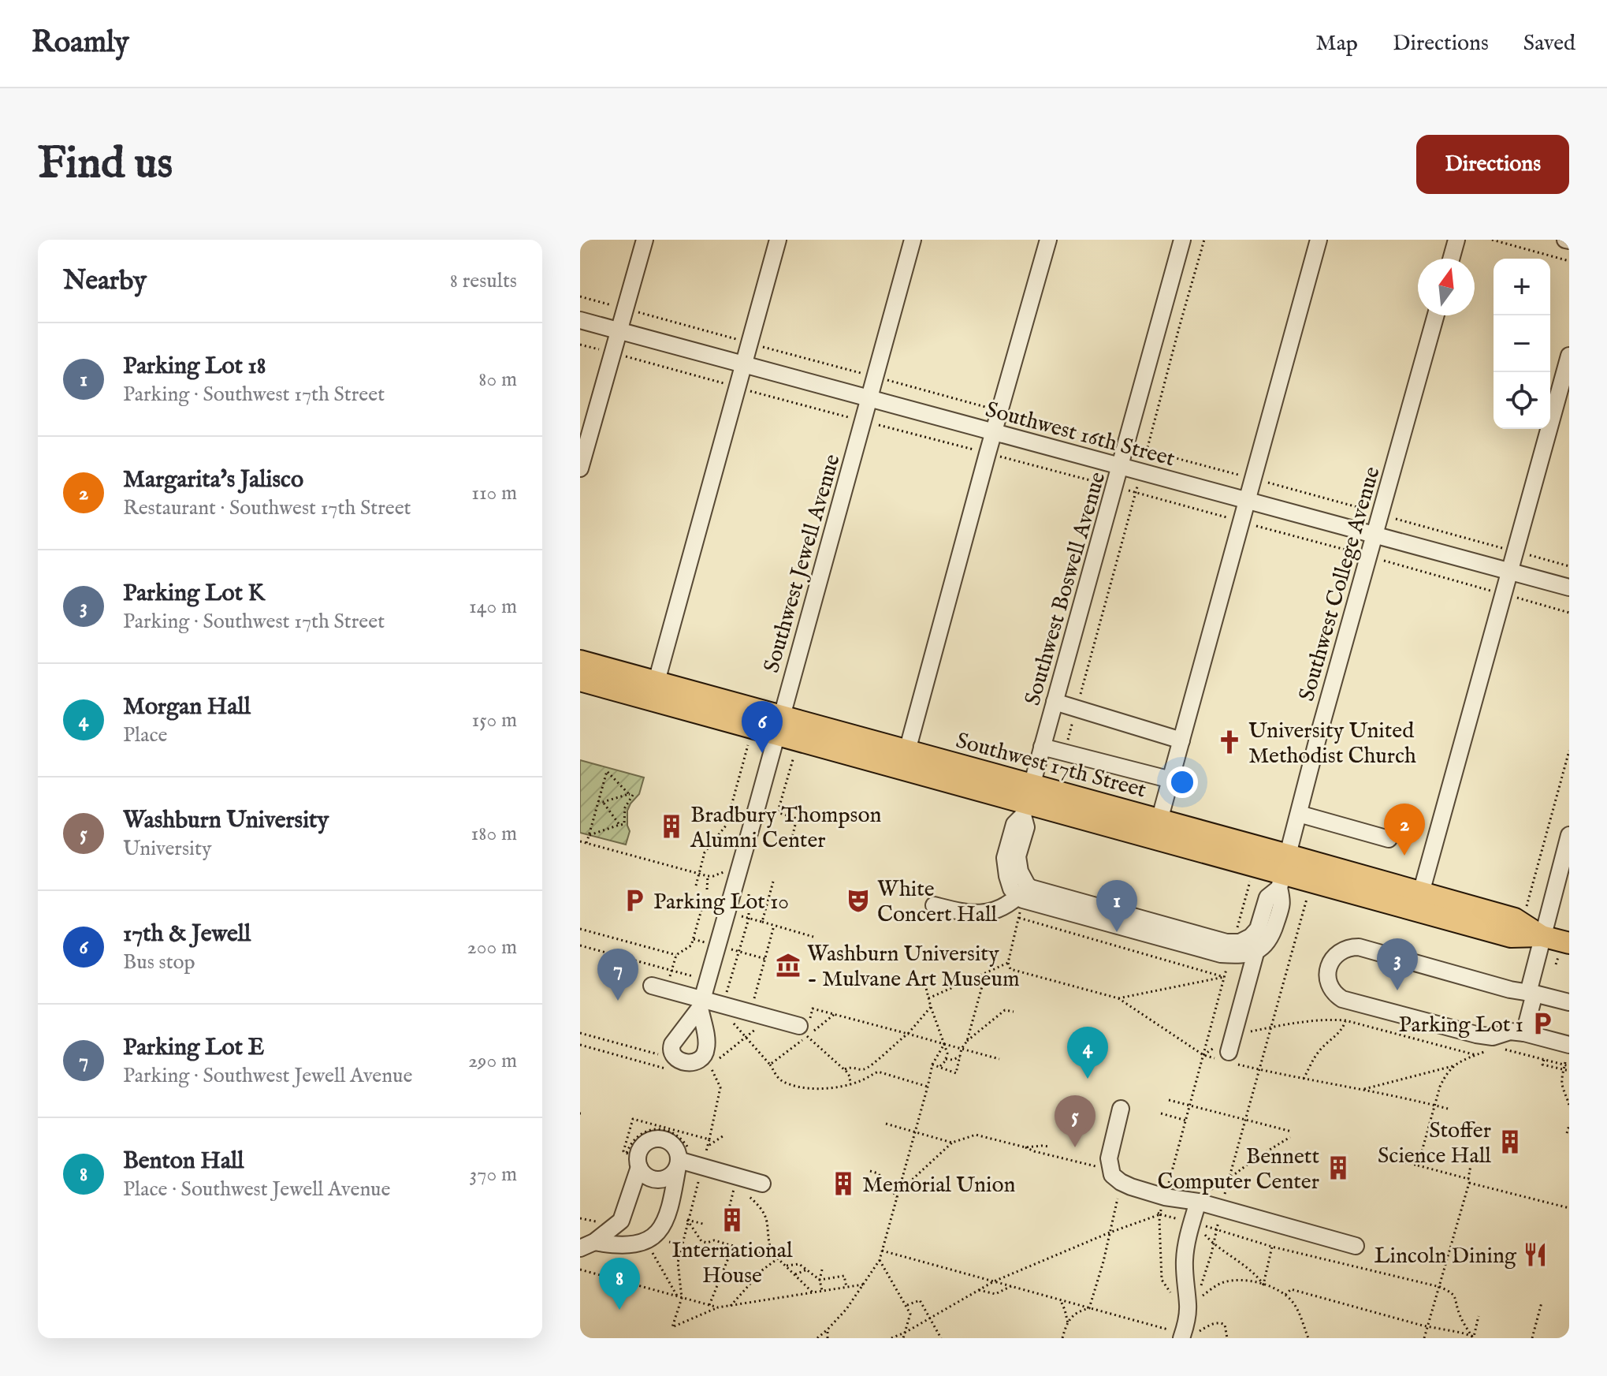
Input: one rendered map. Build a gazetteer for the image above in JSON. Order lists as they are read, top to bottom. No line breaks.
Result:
{"streets":{"main road":["Southwest 17th Street"],"street":["Southwest 16th Street","Southwest Jewell Avenue","Southwest College Avenue","Southwest Boswell Avenue"]},"crossings":[["Southwest 16th Street","Southwest Jewell Avenue"],["Southwest 16th Street","Southwest College Avenue"],["Southwest 16th Street","Southwest Boswell Avenue"],["Southwest Jewell Avenue","Southwest 17th Street"],["Southwest College Avenue","Southwest 17th Street"],["Southwest Boswell Avenue","Southwest 17th Street"]],"places":{"church":["University United Methodist Church"],"building":["Bradbury Thompson Alumni Center","Stoffer Science Hall","Bennett Computer Center","Memorial Union","International House"],"parking":["Parking Lot 10","Parking Lot 1"],"theatre":["White Concert Hall"],"museum":["Washburn University - Mulvane Art Museum"],"restaurant":["Lincoln Dining"]},"north":"top","page":{"header":"Roamly","nav":["Map","Directions","Saved"],"buttons":"Directions","title":"Find us","heading":["Nearby","8 results"],"map_buttons":["+","−"],"list":[{"mark":"1","name":"Parking Lot 18","note":"Parking · Southwest 17th Street","value":"80 m"},{"mark":"2","name":"Margarita's Jalisco","note":"Restaurant · Southwest 17th Street","value":"110 m"},{"mark":"3","name":"Parking Lot K","note":"Parking · Southwest 17th Street","value":"140 m"},{"mark":"4","name":"Morgan Hall","note":"Place","value":"150 m"},{"mark":"5","name":"Washburn University","note":"University","value":"180 m"},{"mark":"6","name":"17th & Jewell","note":"Bus stop","value":"200 m"},{"mark":"7","name":"Parking Lot E","note":"Parking · Southwest Jewell Avenue","value":"290 m"},{"mark":"8","name":"Benton Hall","note":"Place · Southwest Jewell Avenue","value":"370 m"}],"pins":["6","2","1","3","7","4","5","8"]}}
